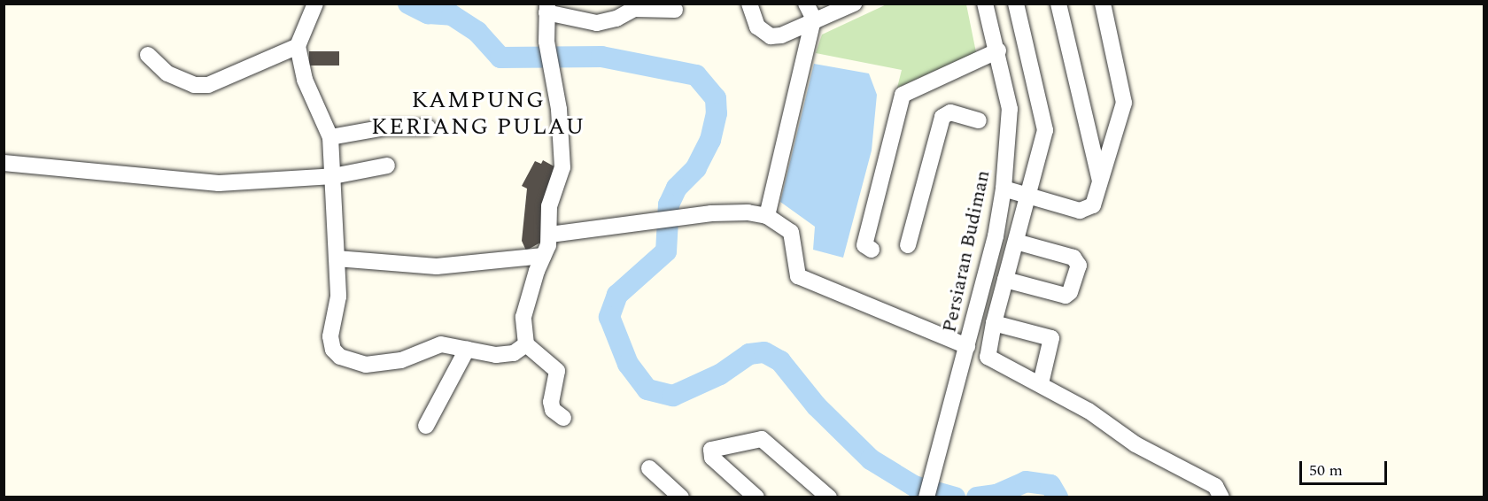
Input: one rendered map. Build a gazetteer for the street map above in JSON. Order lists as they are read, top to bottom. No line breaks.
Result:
{"streets":{"street":["Persiaran Budiman"]},"districts":["KAMPUNG KERIANG PULAU"],"scale_bar":"50 m"}
